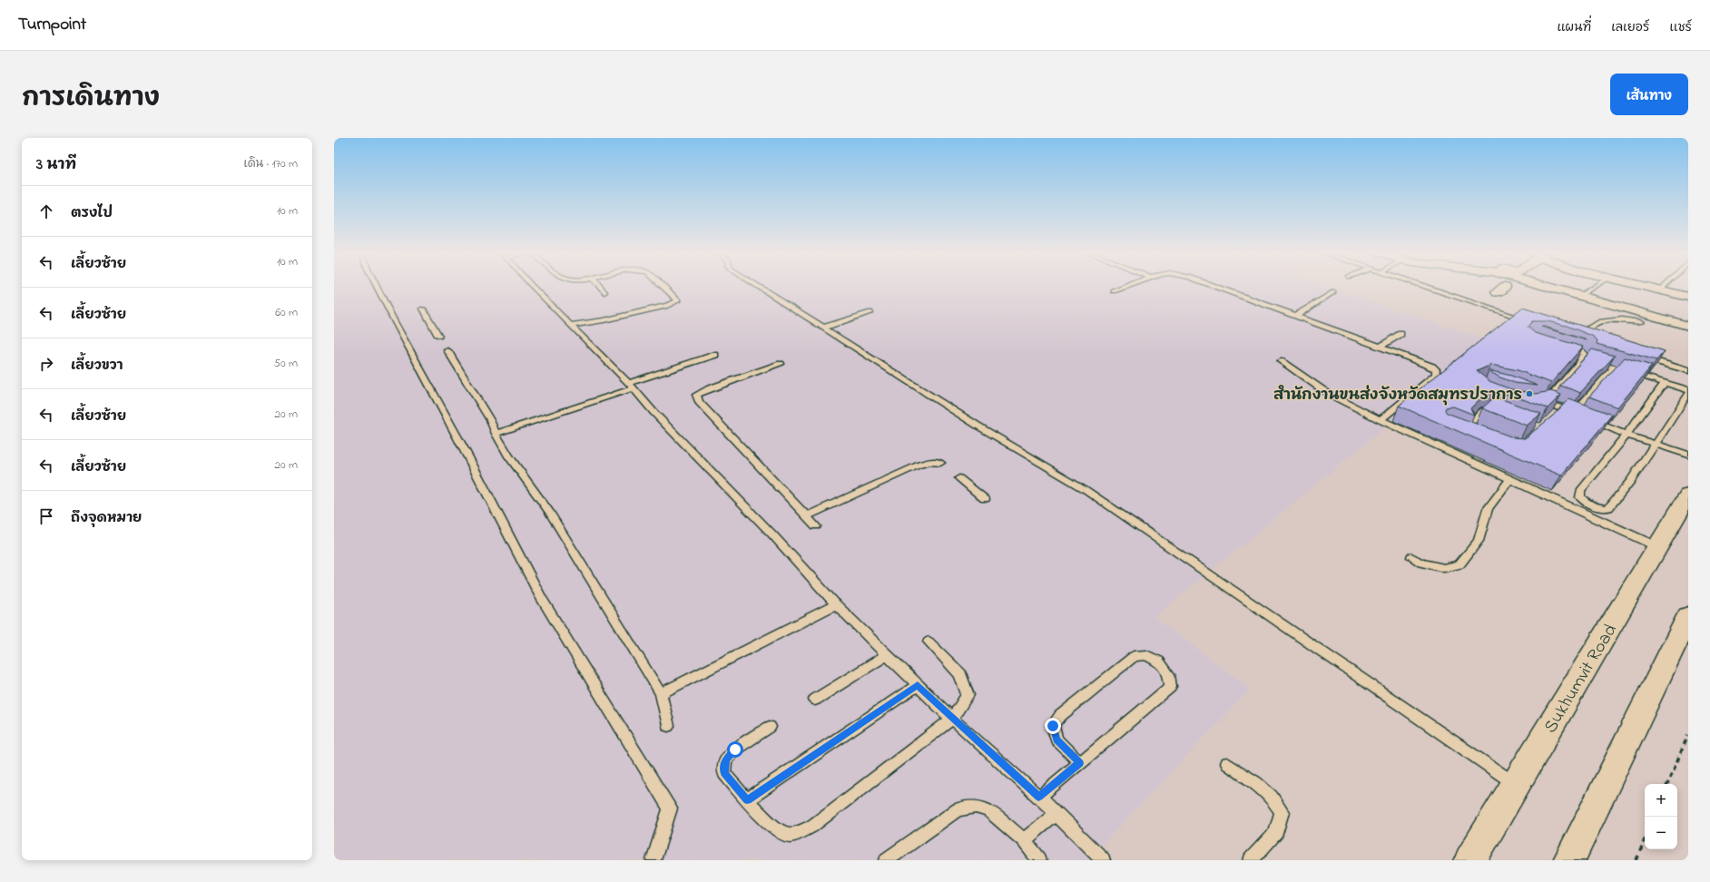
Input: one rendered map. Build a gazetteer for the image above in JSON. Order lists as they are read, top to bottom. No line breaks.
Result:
{"streets":{"highway":["Sukhumvit Road"]},"places":["สำนักงานขนส่งจังหวัดสมุทรปราการ"],"page":{"header":"Turnpoint","nav":["แผนที่","เลเยอร์","แชร์"],"title":"การเดินทาง","buttons":"เส้นทาง","heading":["3 นาที","เดิน · 170 m"],"list":[["ตรงไป","10 m"],["เลี้ยวซ้าย","10 m"],["เลี้ยวซ้าย","60 m"],["เลี้ยวขวา","50 m"],["เลี้ยวซ้าย","20 m"],["เลี้ยวซ้าย","20 m"],"ถึงจุดหมาย"],"map_buttons":["+","−"]}}
